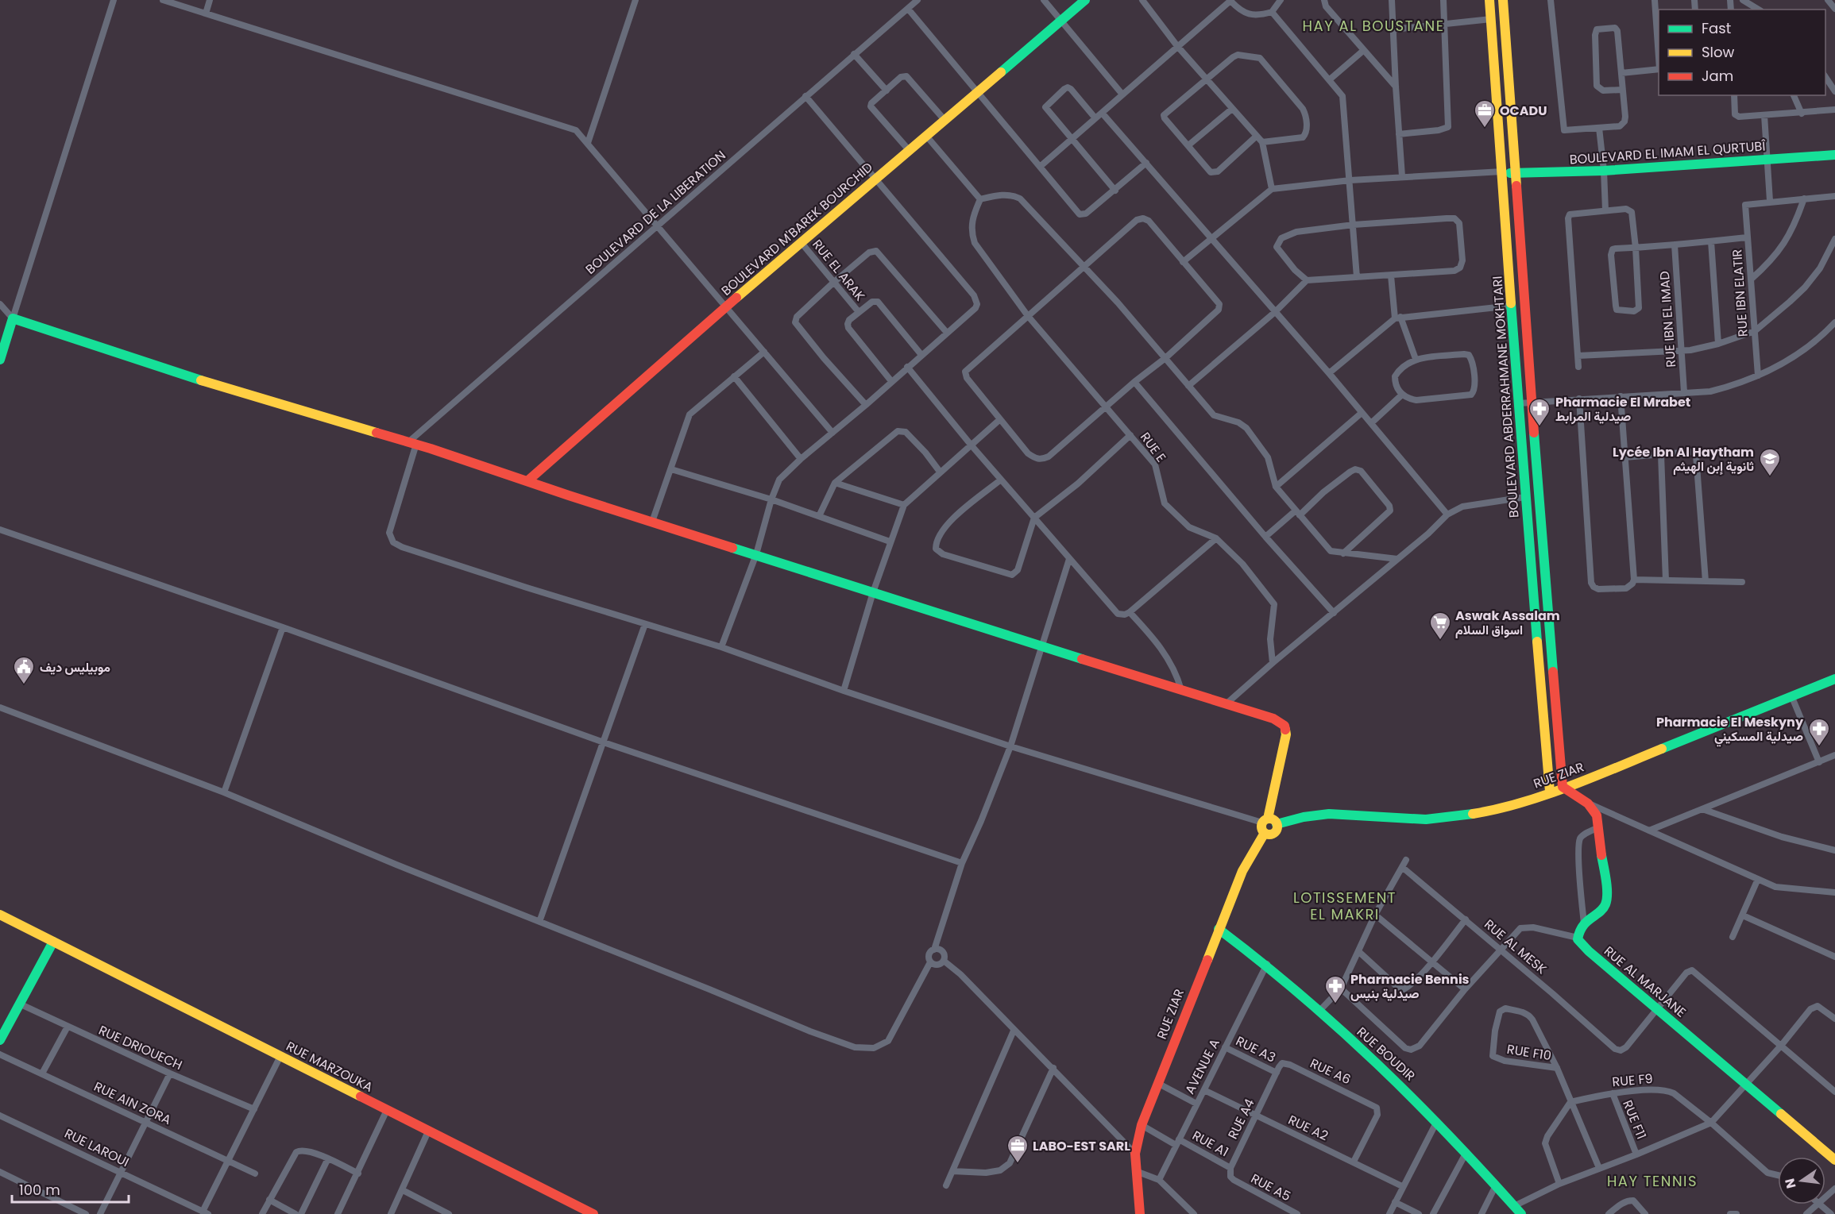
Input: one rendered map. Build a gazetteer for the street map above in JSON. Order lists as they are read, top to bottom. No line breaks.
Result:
{"streets":{"street":["BOULEVARD EL IMAM EL QURTUBÎ","BOULEVARD DE LA LIBERATION","BOULEVARD M'BAREK BOURCHID","RUE EL ARAK","RUE IBN ELATIR","RUE IBN EL IMAD","BOULEVARD ABDERRAHMANE MOKHTARI","RUE E","RUE ZIAR","RUE AL MESK","RUE AL MARJANE","RUE DRIOUECH","RUE A3","RUE F10","RUE BOUDIR","RUE MARZOUKA","AVENUE A","RUE A6","RUE F9","RUE AIN ZORA","RUE A4","RUE F11","RUE A2","RUE A1","RUE LAROUI","RUE A5"]},"crossings":[["BOULEVARD EL IMAM EL QURTUBÎ","BOULEVARD ABDERRAHMANE MOKHTARI"],["BOULEVARD M'BAREK BOURCHID","RUE EL ARAK"],["BOULEVARD ABDERRAHMANE MOKHTARI","RUE ZIAR"],["RUE ZIAR","RUE BOUDIR"],["RUE ZIAR","RUE A1"],["RUE AL MESK","RUE AL MARJANE"],["RUE A3","AVENUE A"],["RUE A3","RUE A6"],["RUE A3","RUE A4"],["RUE F10","RUE F9"],["RUE BOUDIR","AVENUE A"],["AVENUE A","RUE A2"],["AVENUE A","RUE A1"],["RUE A6","RUE A4"],["RUE A6","RUE A2"],["RUE F9","RUE F11"],["RUE A4","RUE A2"],["RUE A4","RUE A1"],["RUE A4","RUE A5"],["RUE A1","RUE A5"]],"districts":["HAY AL BOUSTANE","LOTISSEMENT EL MAKRI","HAY TENNIS"],"places":{"office":["OCADU","LABO-EST SARL"],"pharmacy":["Pharmacie El Mrabet صيدلية المرابط","Pharmacie El Meskyny صيدلية المسكيني","Pharmacie Bennis صيدلية بنيس"],"school or university":["Lycée Ibn Al Haytham ثانوية إبن الهيثم"],"supermarket":["Aswak Assalam اسواق السلام"],"public building":["موبيليس ديف"]},"legend":["Fast","Slow","Jam"],"scale_bar":"100 m","north":"left"}
